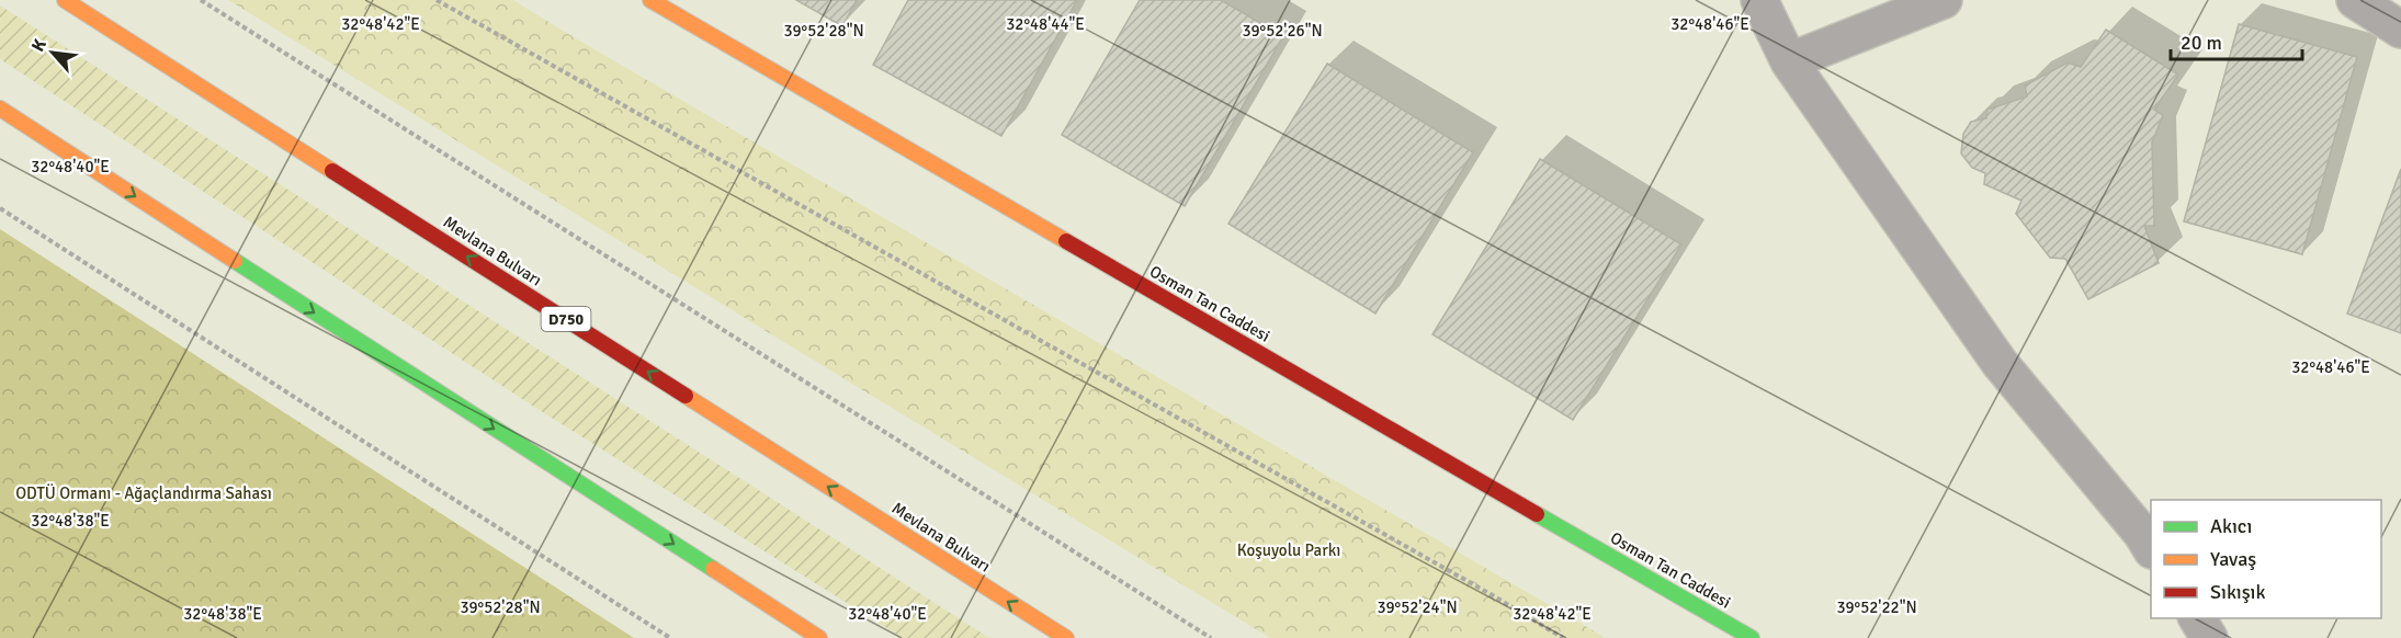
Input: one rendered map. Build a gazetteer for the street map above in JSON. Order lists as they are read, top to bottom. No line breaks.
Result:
{"streets":{"main road":["Mevlana Bulvarı","Osman Tan Caddesi","D750"]},"parks":["ODTÜ Ormanı - Ağaçlandırma Sahası","Koşuyolu Parkı"],"legend":["Akıcı","Yavaş","Sıkışık"],"scale_bar":"20 m","north":"top left","coordinates":["32°48'44\"E","32°48'42\"E","32°48'46\"E","39°52'26\"N","39°52'28\"N","32°48'40\"E","32°48'38\"E","39°52'24\"N","39°52'22\"N"]}
